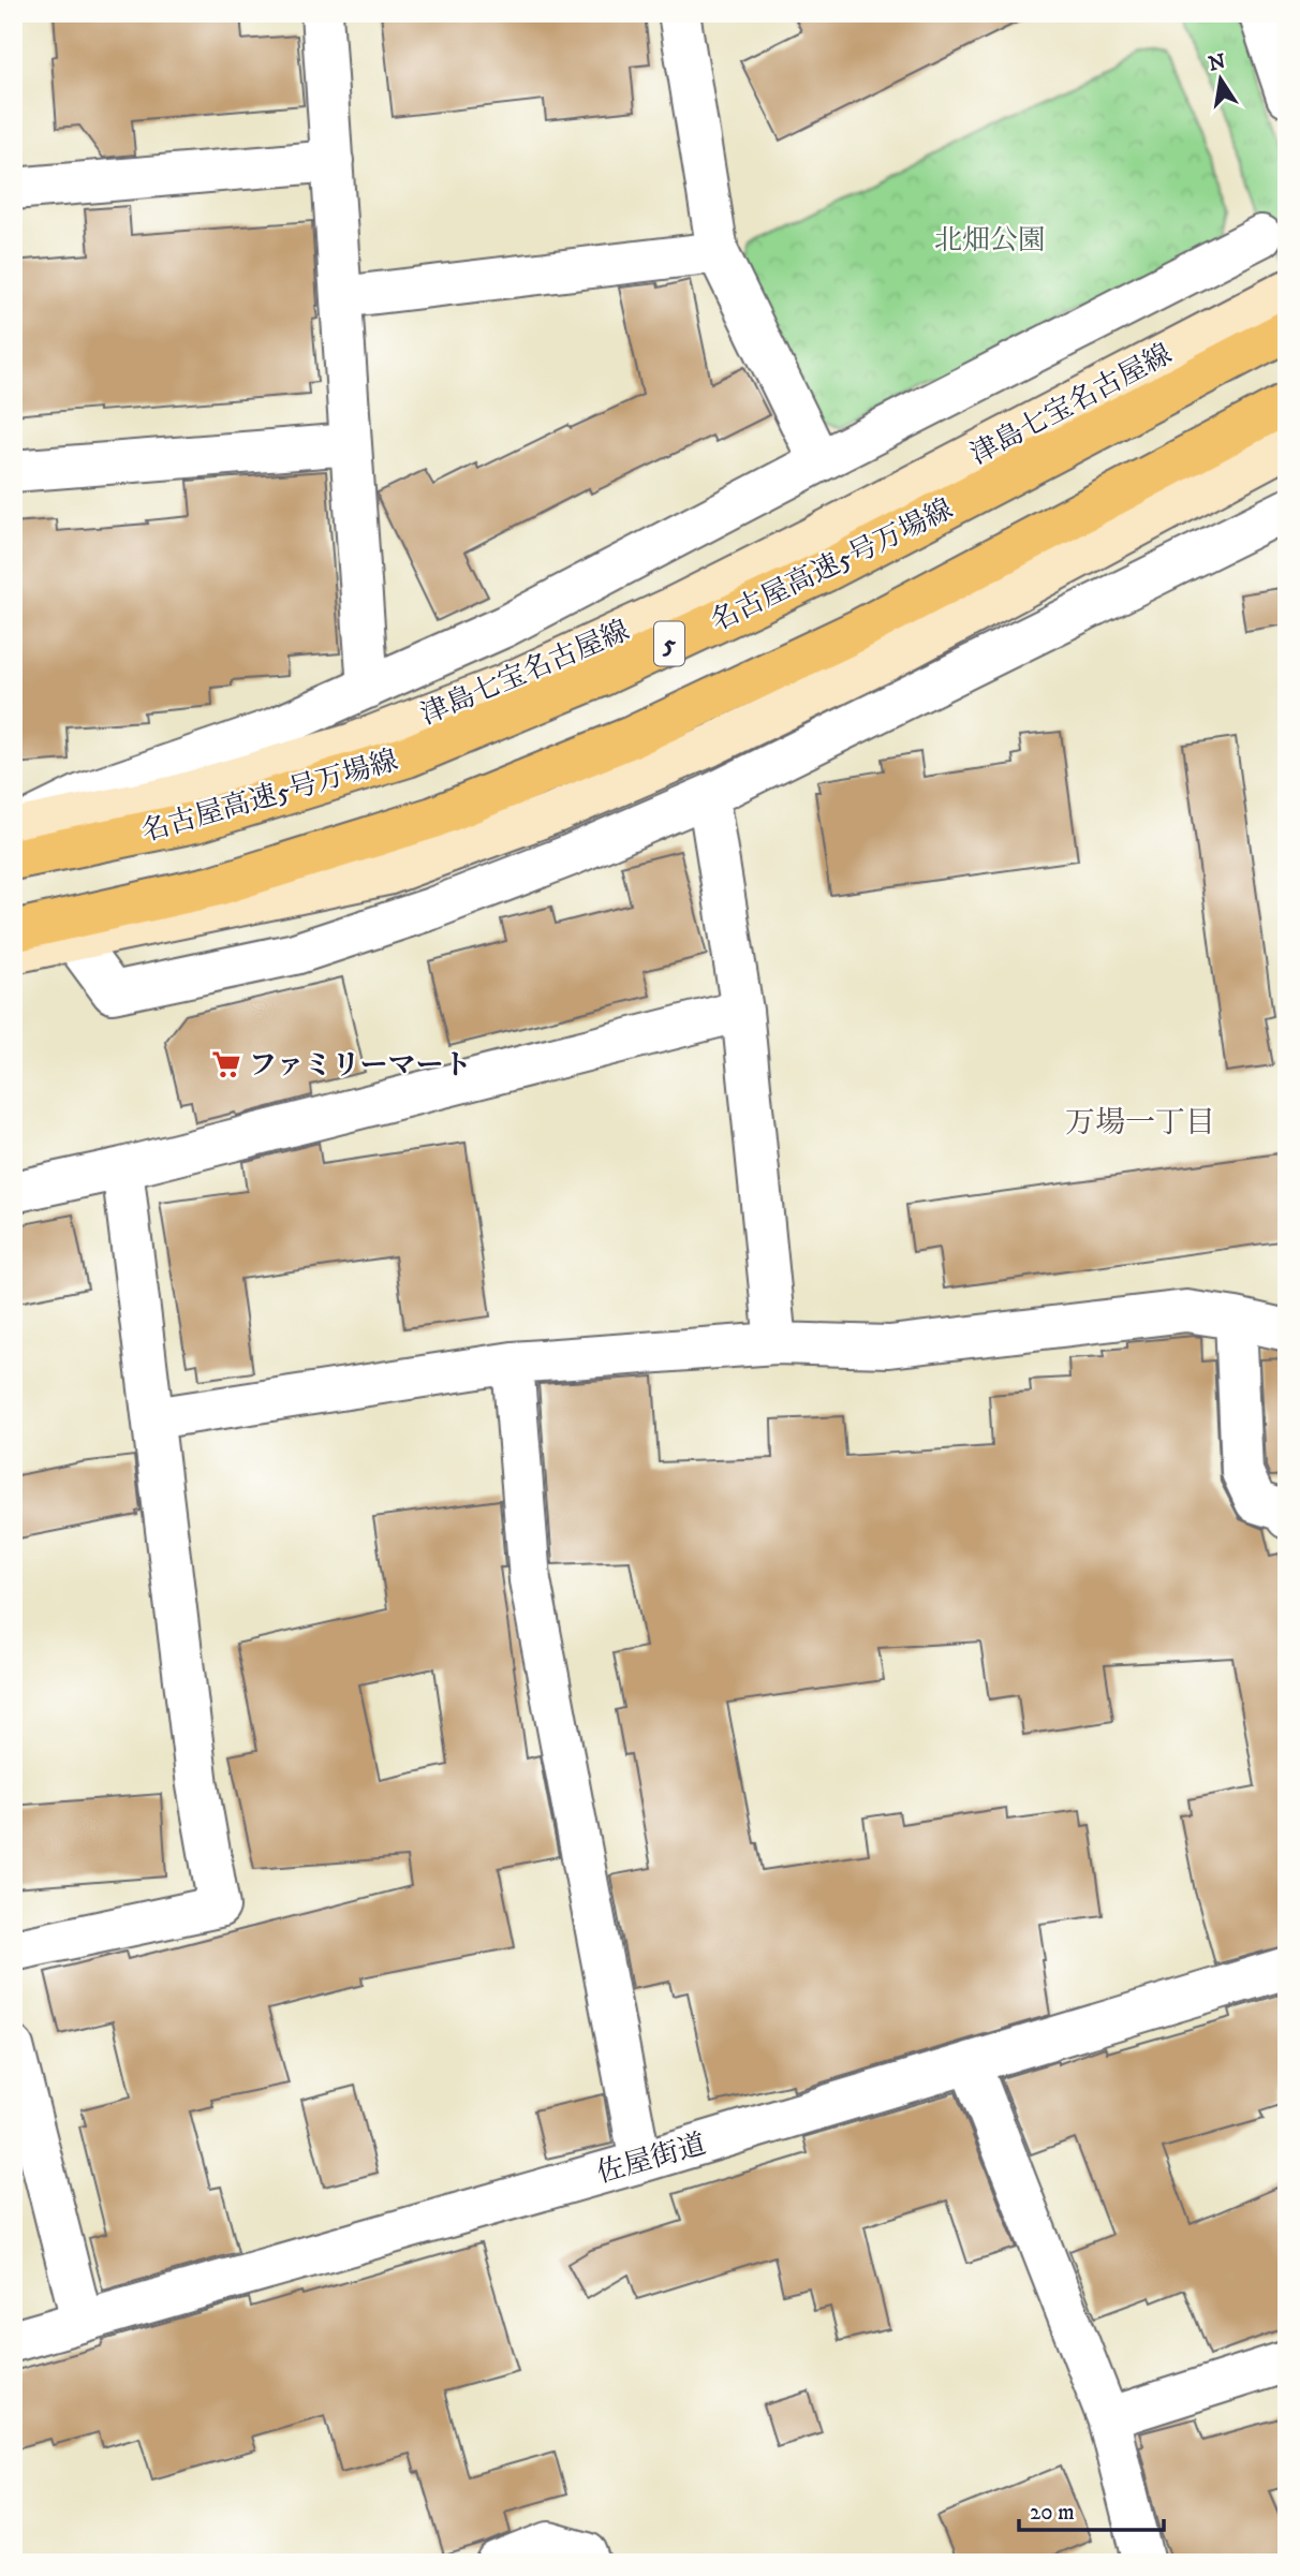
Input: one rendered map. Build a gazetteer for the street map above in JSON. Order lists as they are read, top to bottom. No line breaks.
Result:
{"streets":{"highway":["名古屋高速5号万場線","5"],"main road":["津島七宝名古屋線"],"street":["佐屋街道"]},"districts":["万場一丁目"],"parks":["北畑公園"],"places":{"supermarket":["ファミリーマート"]},"scale_bar":"20 m","north":"top"}
